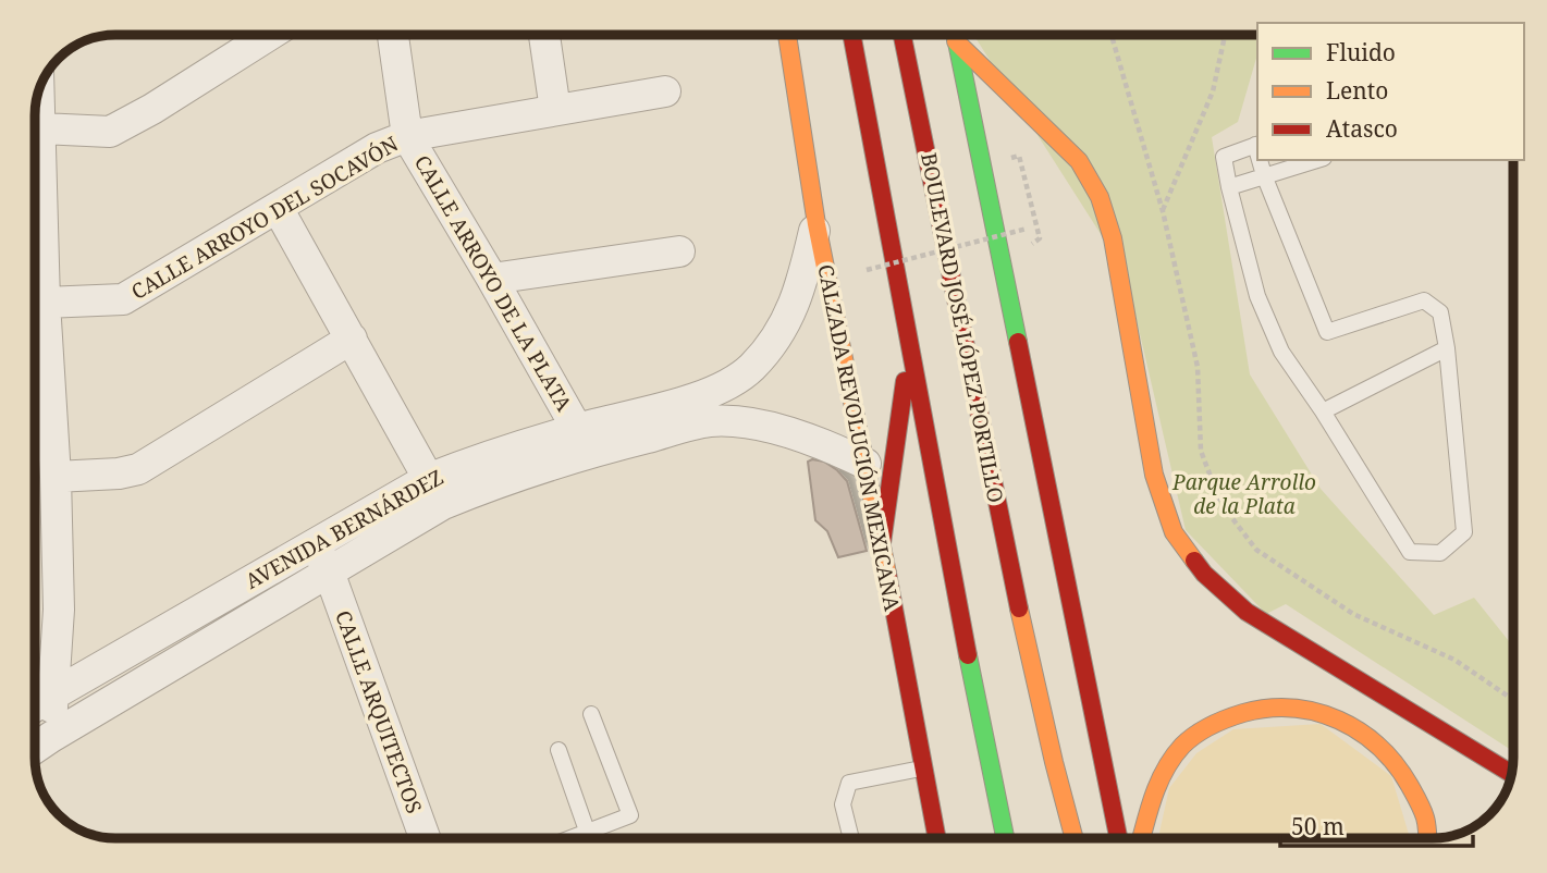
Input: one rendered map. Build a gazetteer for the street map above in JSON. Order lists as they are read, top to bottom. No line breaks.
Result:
{"streets":{"main road":["BOULEVARD JOSÉ LÓPEZ PORTILLO","CALZADA REVOLUCIÓN MEXICANA"],"street":["CALLE ARROYO DEL SOCAVÓN","CALLE ARROYO DE LA PLATA","AVENIDA BERNÁRDEZ","CALLE ARQUITECTOS"]},"crossings":[["CALLE ARROYO DEL SOCAVÓN","CALLE ARROYO DE LA PLATA"],["CALLE ARROYO DE LA PLATA","AVENIDA BERNÁRDEZ"],["CALZADA REVOLUCIÓN MEXICANA","AVENIDA BERNÁRDEZ"],["AVENIDA BERNÁRDEZ","CALLE ARQUITECTOS"]],"parks":["Parque Arrollo de la Plata"],"legend":["Fluido","Lento","Atasco"],"scale_bar":"50 m"}
